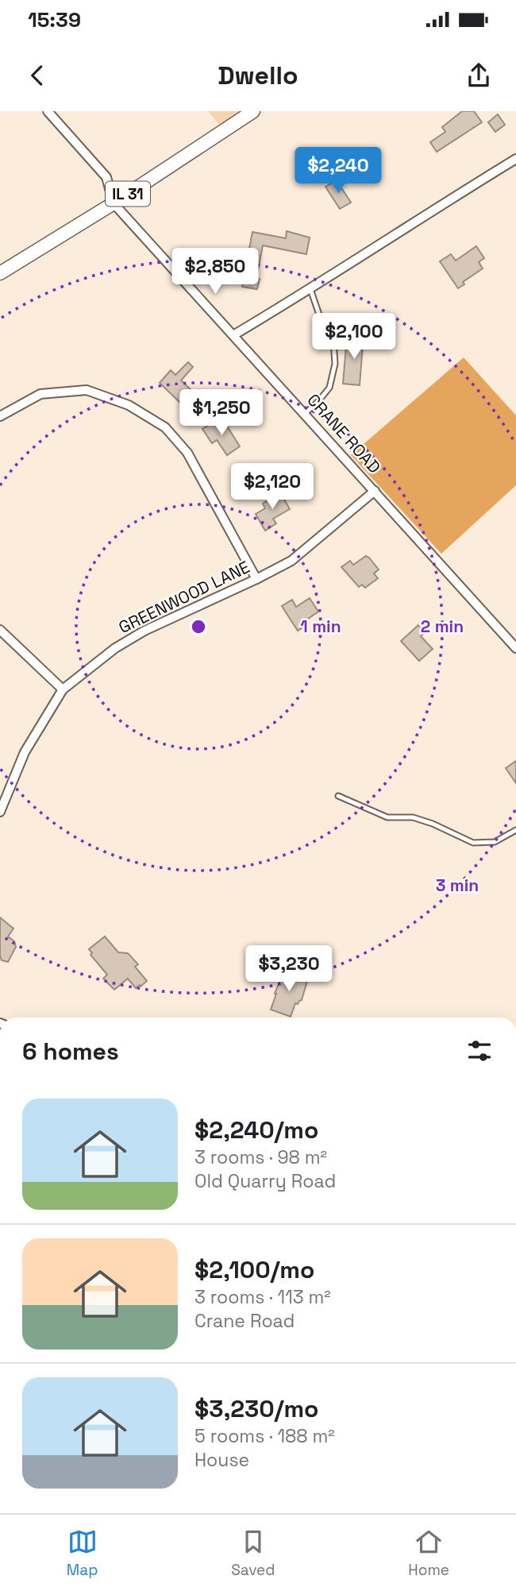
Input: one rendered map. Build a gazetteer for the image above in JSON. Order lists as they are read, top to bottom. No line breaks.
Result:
{"streets":{"main road":["IL 31"],"street":["CRANE ROAD","GREENWOOD LANE"]},"crossings":[["IL 31","CRANE ROAD"],["CRANE ROAD","GREENWOOD LANE"]],"page":{"status":"15:39","header":"Dwello","price":["$2,240","$2,850","$2,100","$1,250","$2,120","$3,230"],"heading":"6 homes","list":[{"name":"$2,240/mo","note":"3 rooms · 98 m² · Old Quarry Road"},{"name":"$2,100/mo","note":"3 rooms · 113 m² · Crane Road"},{"name":"$3,230/mo","note":"5 rooms · 188 m² · House"}],"tabs":["Map","Saved","Home"]},"rings":["1 min","2 min","3 min"]}
